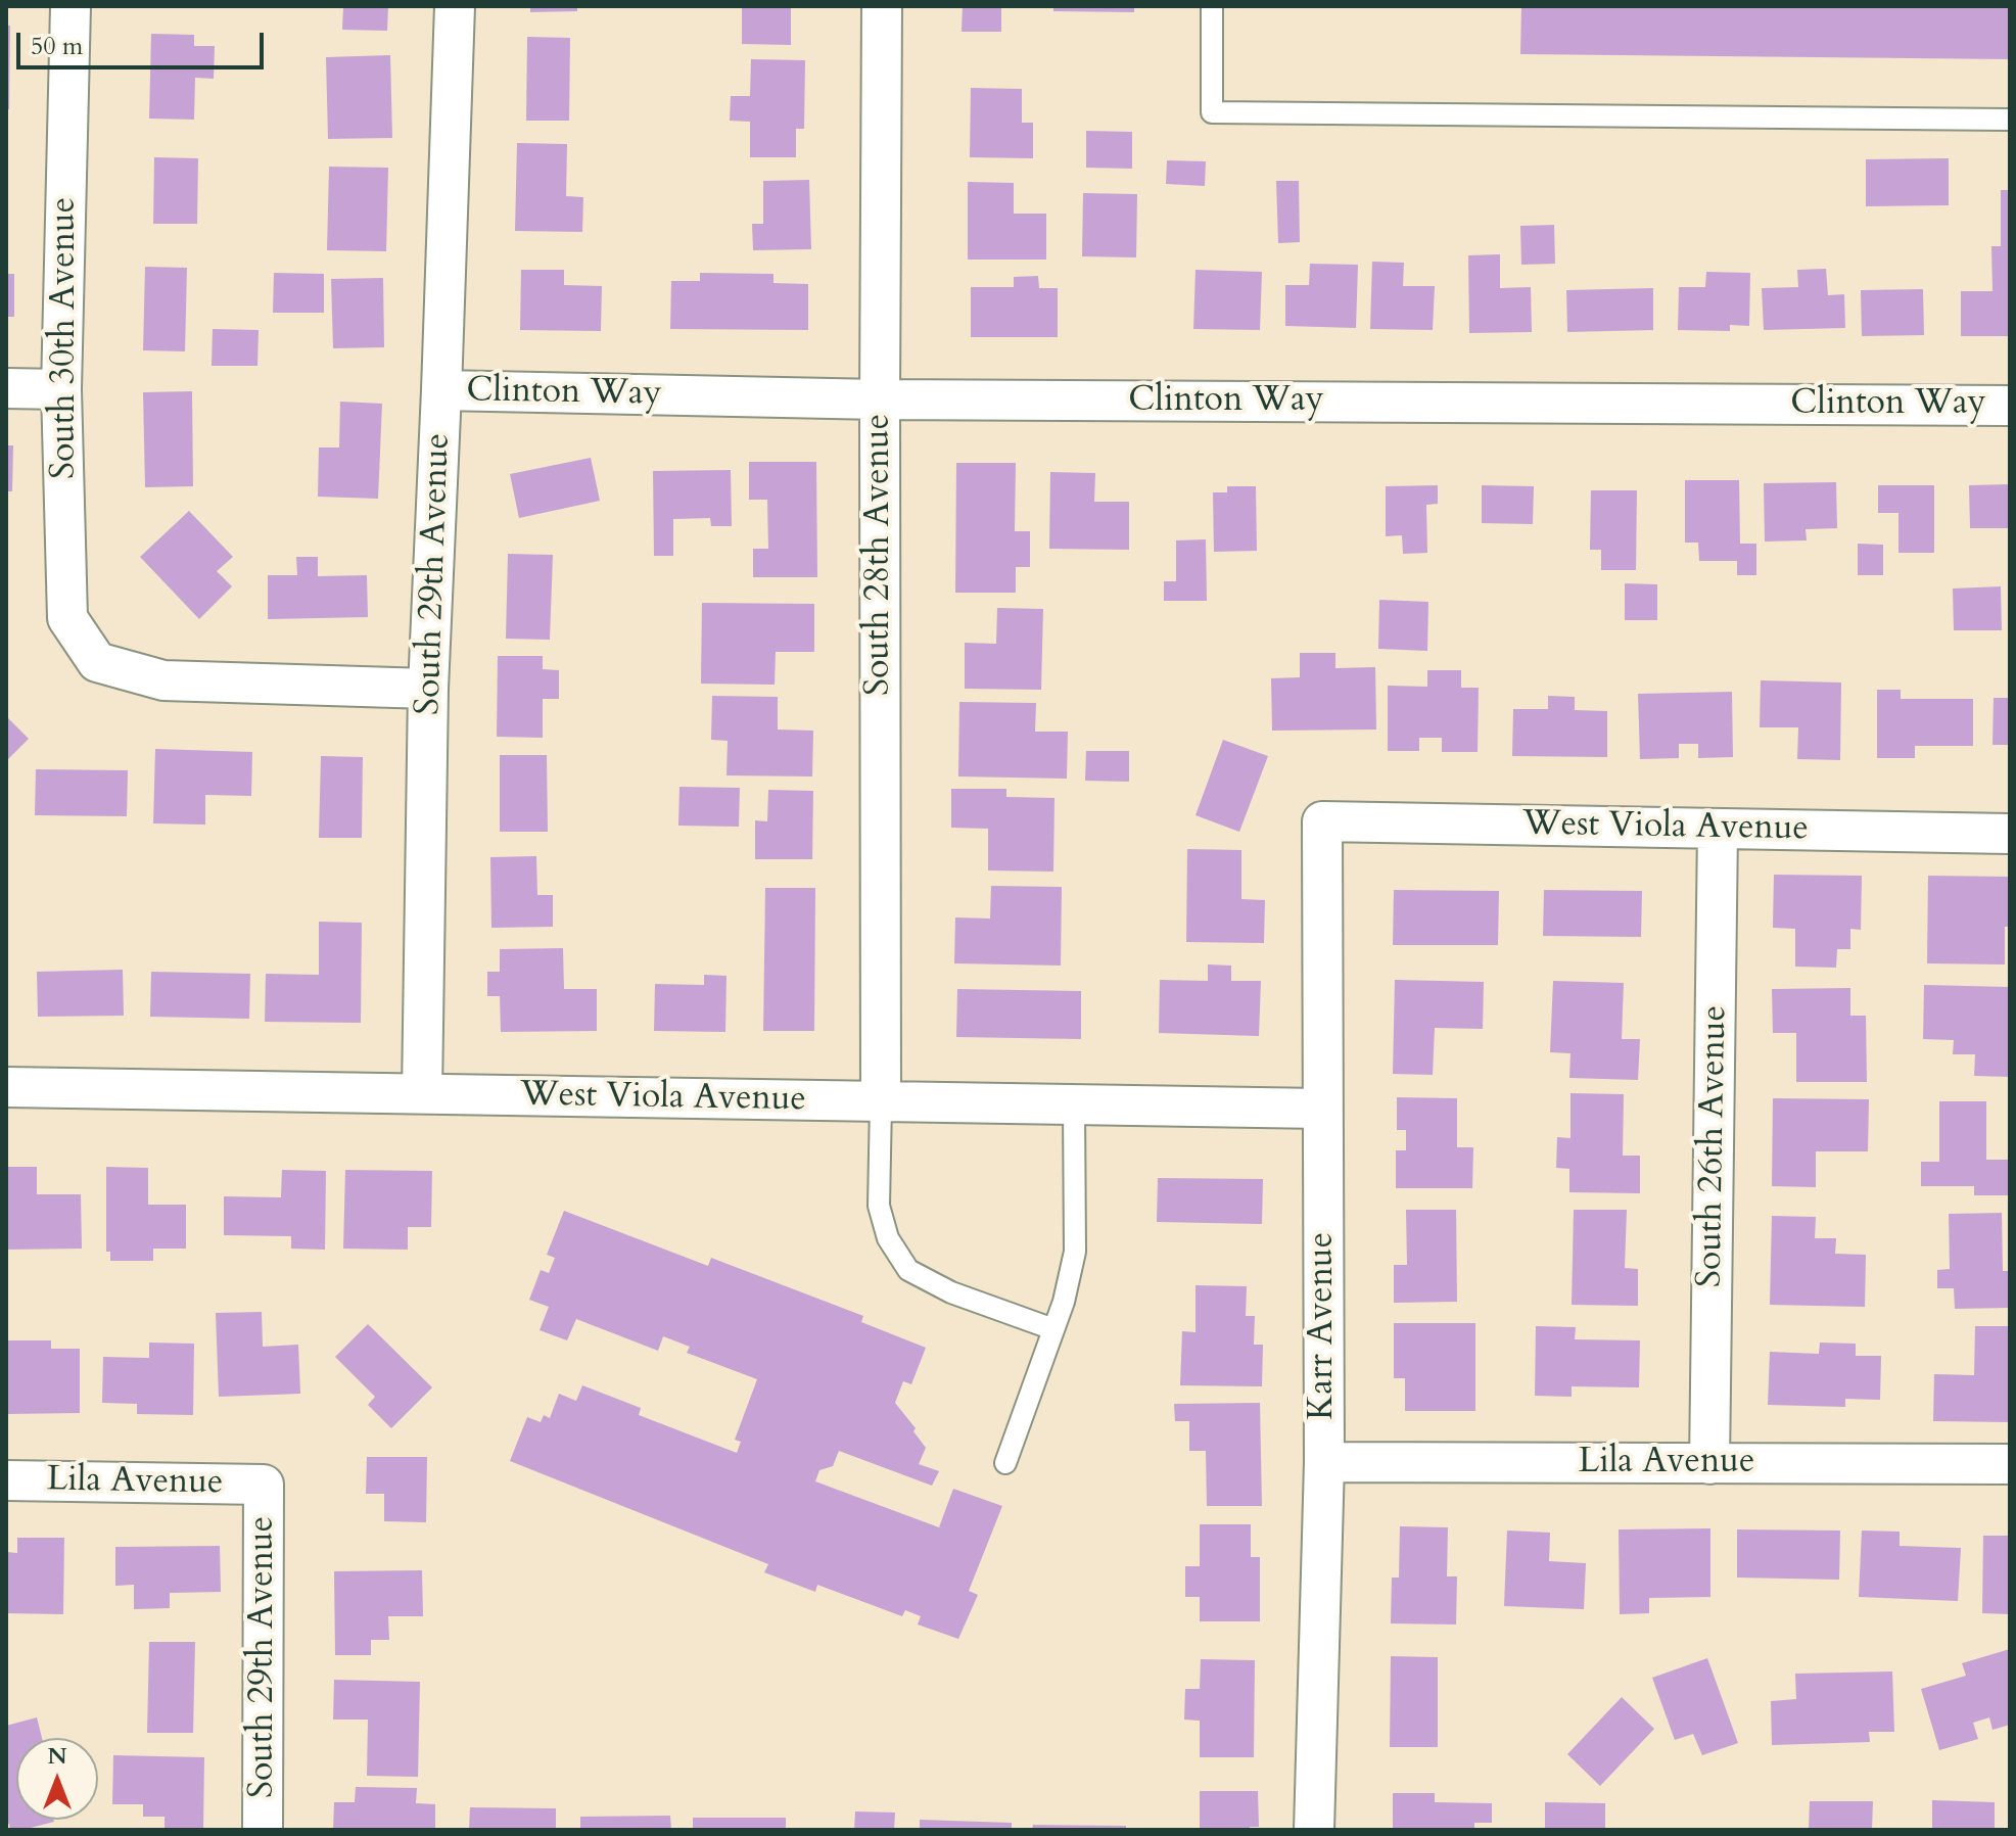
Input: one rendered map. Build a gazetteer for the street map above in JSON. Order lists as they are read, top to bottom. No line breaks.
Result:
{"streets":{"street":["South 30th Avenue","Clinton Way","South 28th Avenue","South 29th Avenue","West Viola Avenue","South 26th Avenue","Karr Avenue","Lila Avenue"]},"crossings":[["South 30th Avenue","South 29th Avenue"],["Clinton Way","South 28th Avenue"],["Clinton Way","South 29th Avenue"],["South 28th Avenue","West Viola Avenue"],["South 29th Avenue","West Viola Avenue"],["South 29th Avenue","Lila Avenue"],["West Viola Avenue","South 26th Avenue"],["West Viola Avenue","Karr Avenue"],["South 26th Avenue","Lila Avenue"],["Karr Avenue","Lila Avenue"]],"scale_bar":"50 m","north":"top"}
